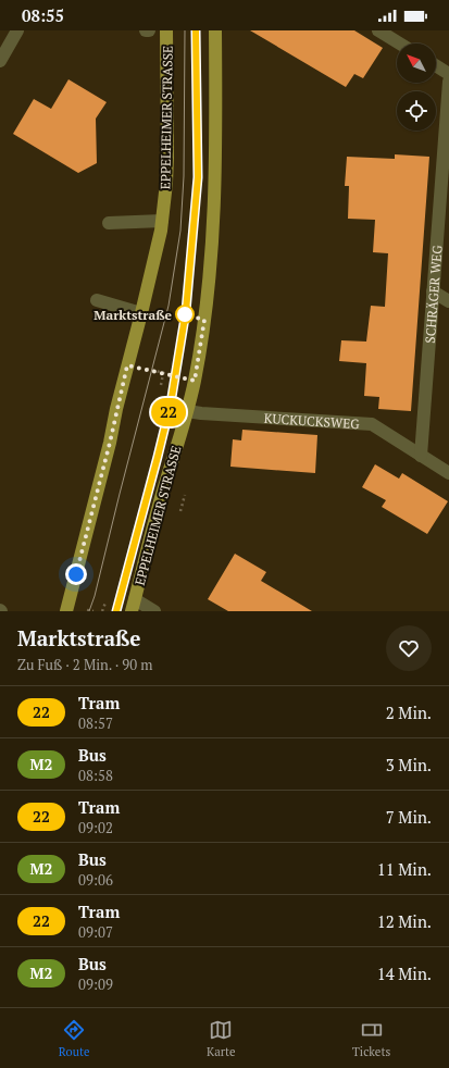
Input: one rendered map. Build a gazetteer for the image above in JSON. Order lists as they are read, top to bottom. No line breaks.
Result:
{"streets":{"main road":["EPPELHEIMER STRASSE"],"street":["SCHRÄGER WEG","KUCKUCKSWEG"]},"crossings":[["EPPELHEIMER STRASSE","KUCKUCKSWEG"],["SCHRÄGER WEG","KUCKUCKSWEG"]],"places":["Marktstraße"],"lines":["tram line 22"],"north":"top left","page":{"status":"08:55","on_map":"22","heading":["Marktstraße","Zu Fuß · 2 Min. · 90 m"],"list":[{"mark":"22","name":"Tram","note":"08:57","value":"2 Min."},{"mark":"M2","name":"Bus","note":"08:58","value":"3 Min."},{"mark":"22","name":"Tram","note":"09:02","value":"7 Min."},{"mark":"M2","name":"Bus","note":"09:06","value":"11 Min."},{"mark":"22","name":"Tram","note":"09:07","value":"12 Min."},{"mark":"M2","name":"Bus","note":"09:09","value":"14 Min."}],"tabs":["Route","Karte","Tickets"]}}
